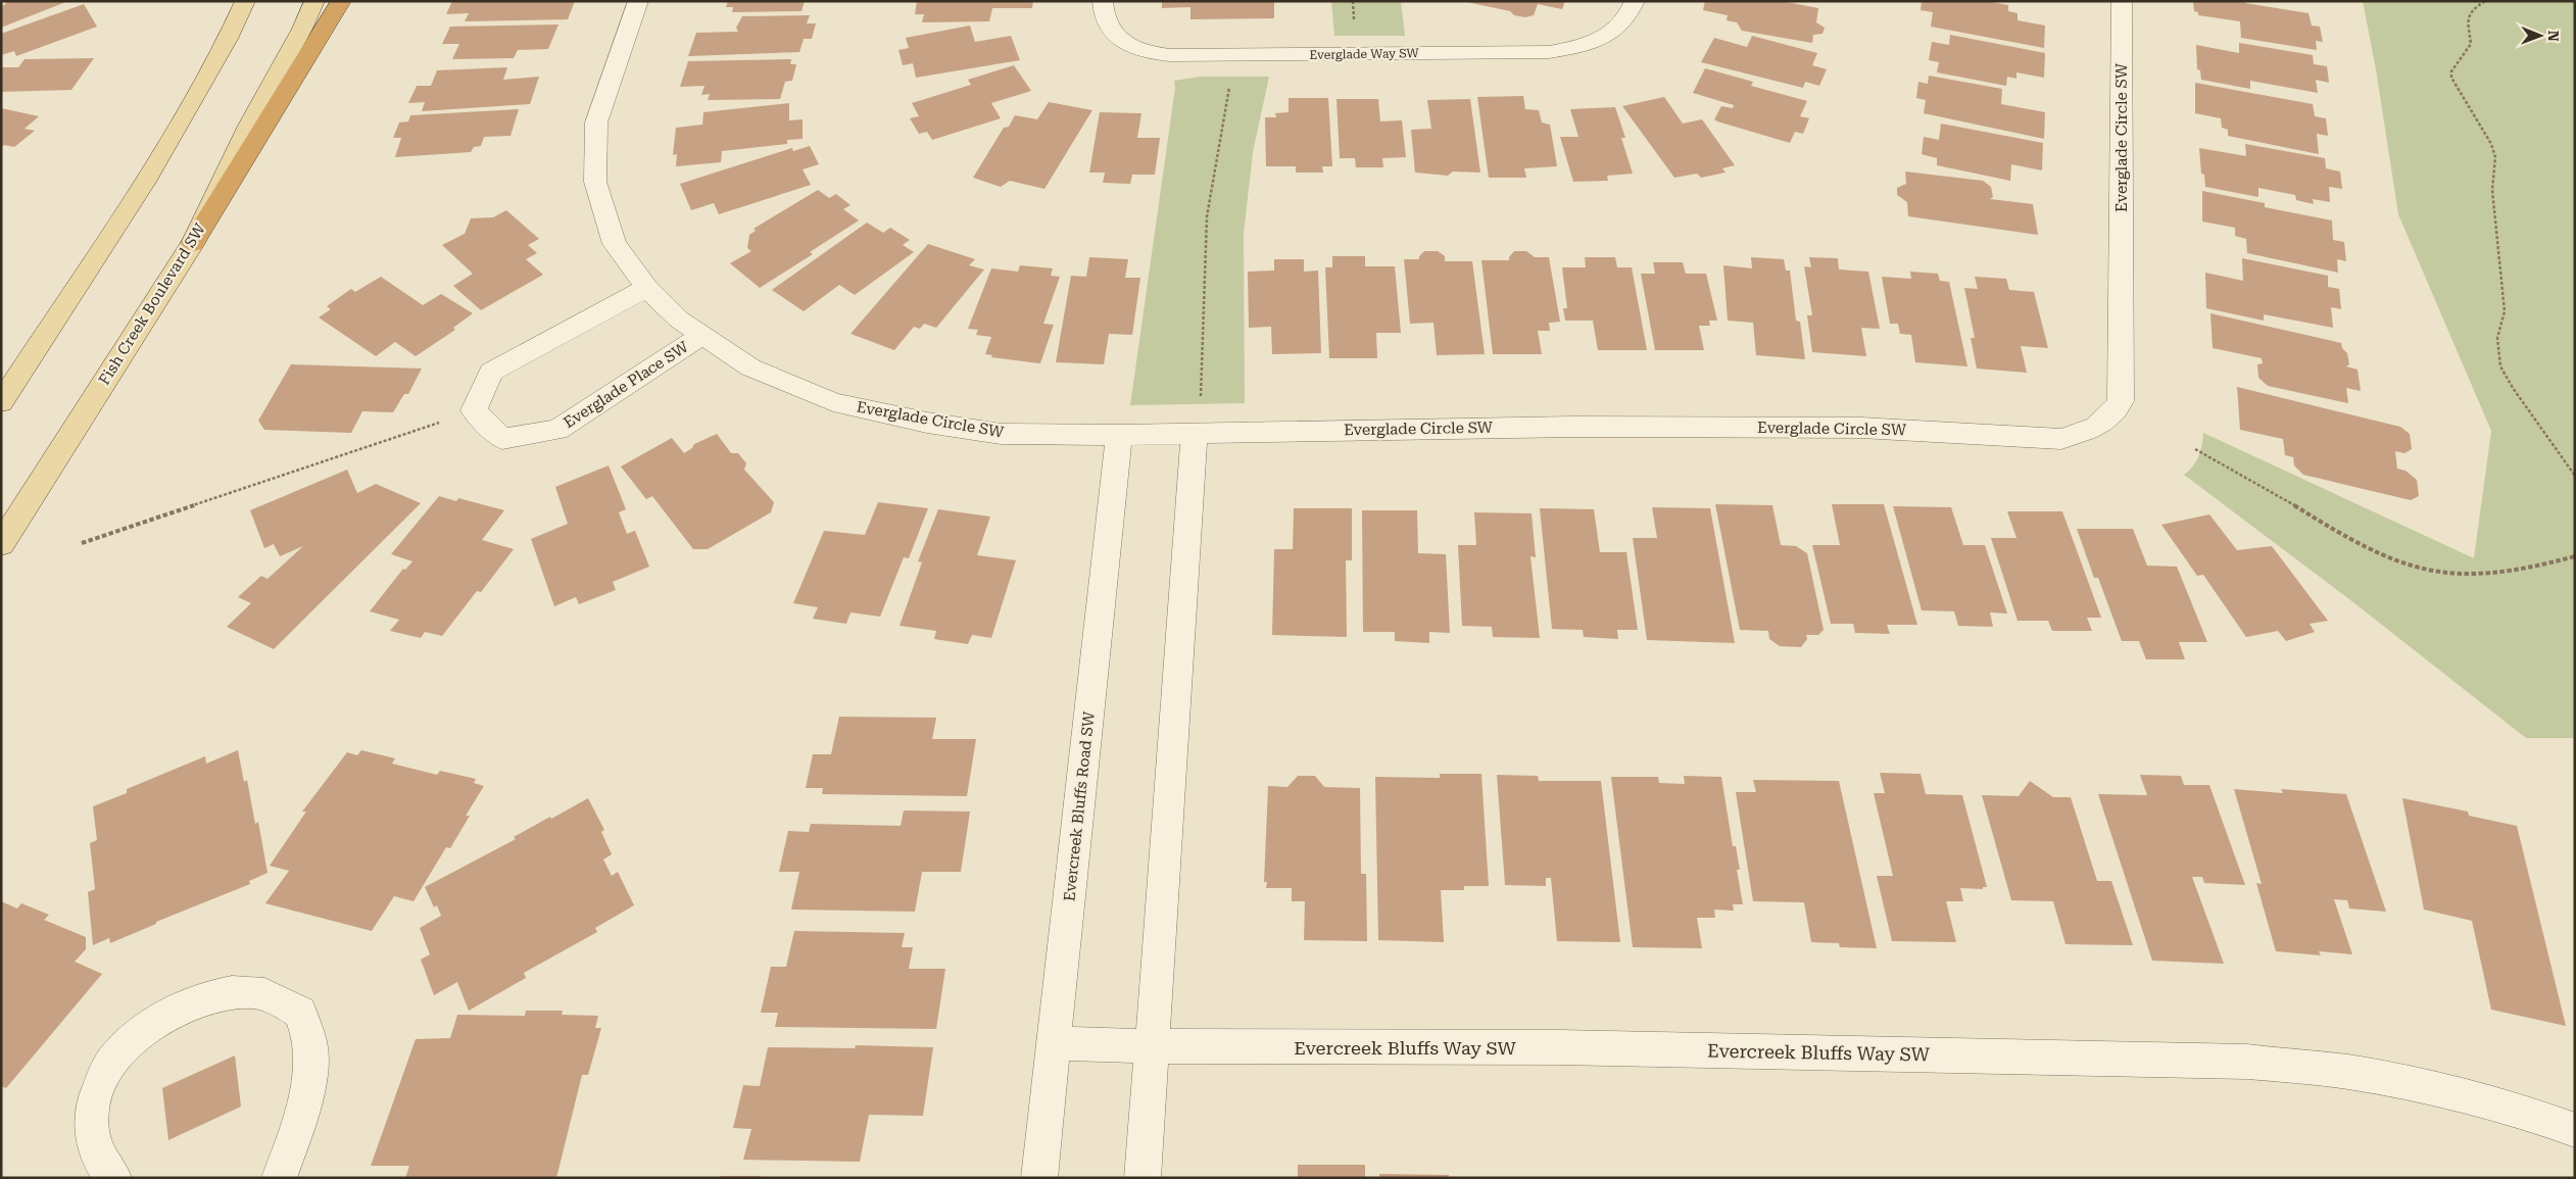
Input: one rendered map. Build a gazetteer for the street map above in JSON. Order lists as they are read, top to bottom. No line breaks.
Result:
{"streets":{"main road":["Fish Creek Boulevard SW"],"street":["Everglade Way SW","Everglade Circle SW","Everglade Place SW","Evercreek Bluffs Road SW","Evercreek Bluffs Way SW"]},"crossings":[["Everglade Circle SW","Everglade Place SW"],["Everglade Circle SW","Evercreek Bluffs Road SW"],["Evercreek Bluffs Road SW","Evercreek Bluffs Way SW"]],"north":"right"}
